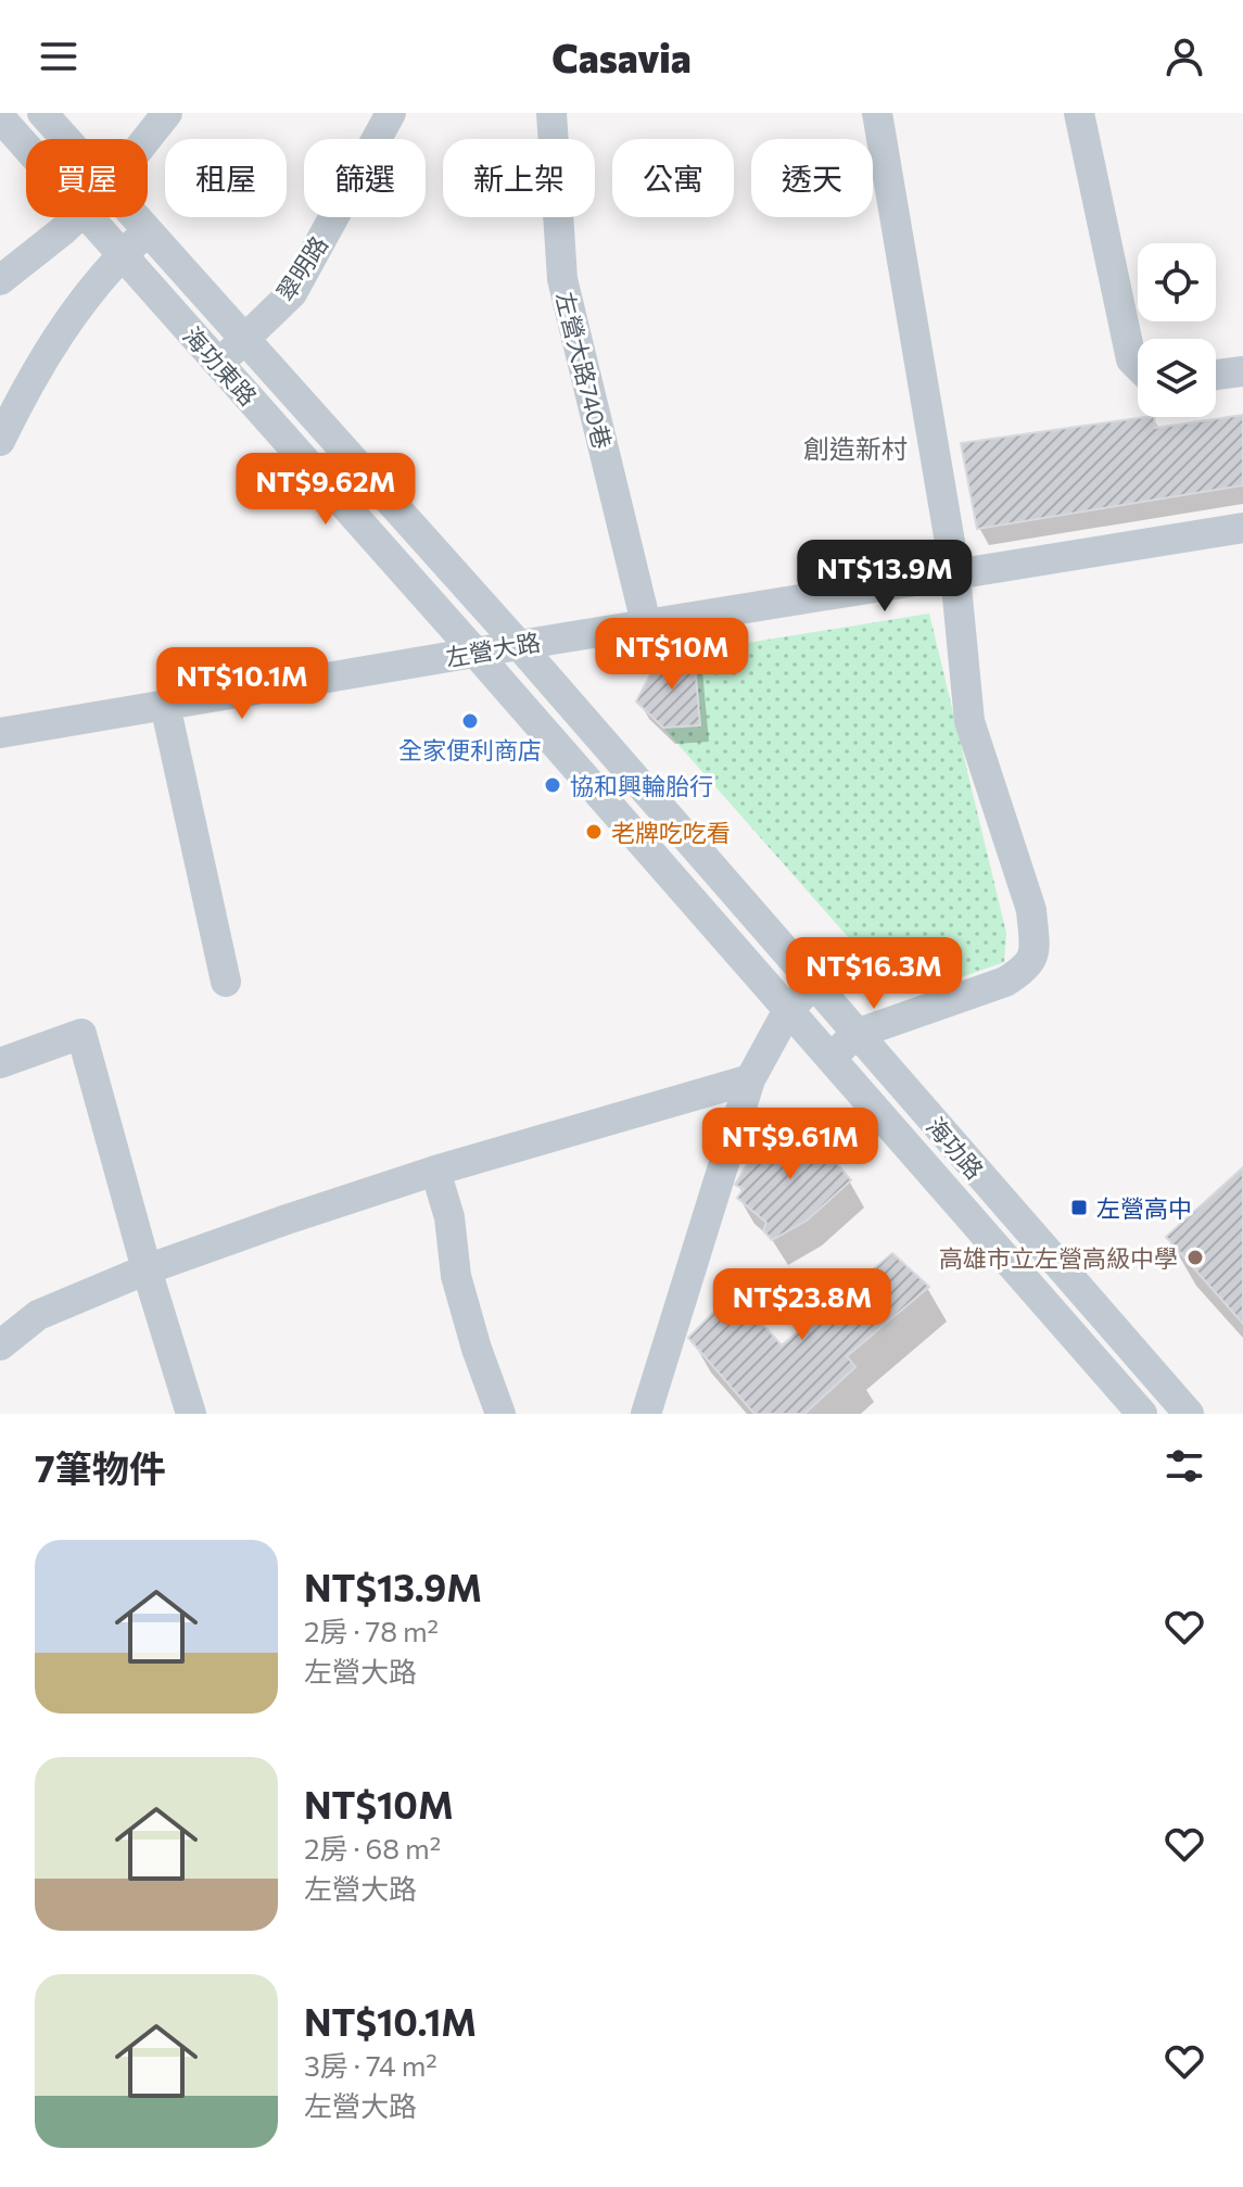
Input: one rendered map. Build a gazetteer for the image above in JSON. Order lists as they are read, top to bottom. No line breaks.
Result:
{"streets":{"street":["翠明路","海功東路","左營大路740巷","左營大路","海功路"]},"crossings":[["翠明路","海功東路"],["海功東路","左營大路"],["海功東路","海功路"],["左營大路740巷","左營大路"],["左營大路","海功路"]],"districts":["創造新村"],"places":{"other":["全家便利商店","協和興輪胎行","老牌吃吃看","高雄市立左營高級中學"],"transit":["左營高中"]},"page":{"header":"Casavia","chip":["買屋","租屋","篩選","新上架","公寓","透天"],"price":["NT$9.62M","NT$13.9M","NT$10M","NT$10.1M","NT$16.3M","NT$9.61M","NT$23.8M"],"heading":"7筆物件","list":[{"name":"NT$13.9M","note":"2房 · 78 m² · 左營大路"},{"name":"NT$10M","note":"2房 · 68 m² · 左營大路"},{"name":"NT$10.1M","note":"3房 · 74 m² · 左營大路"}]}}
